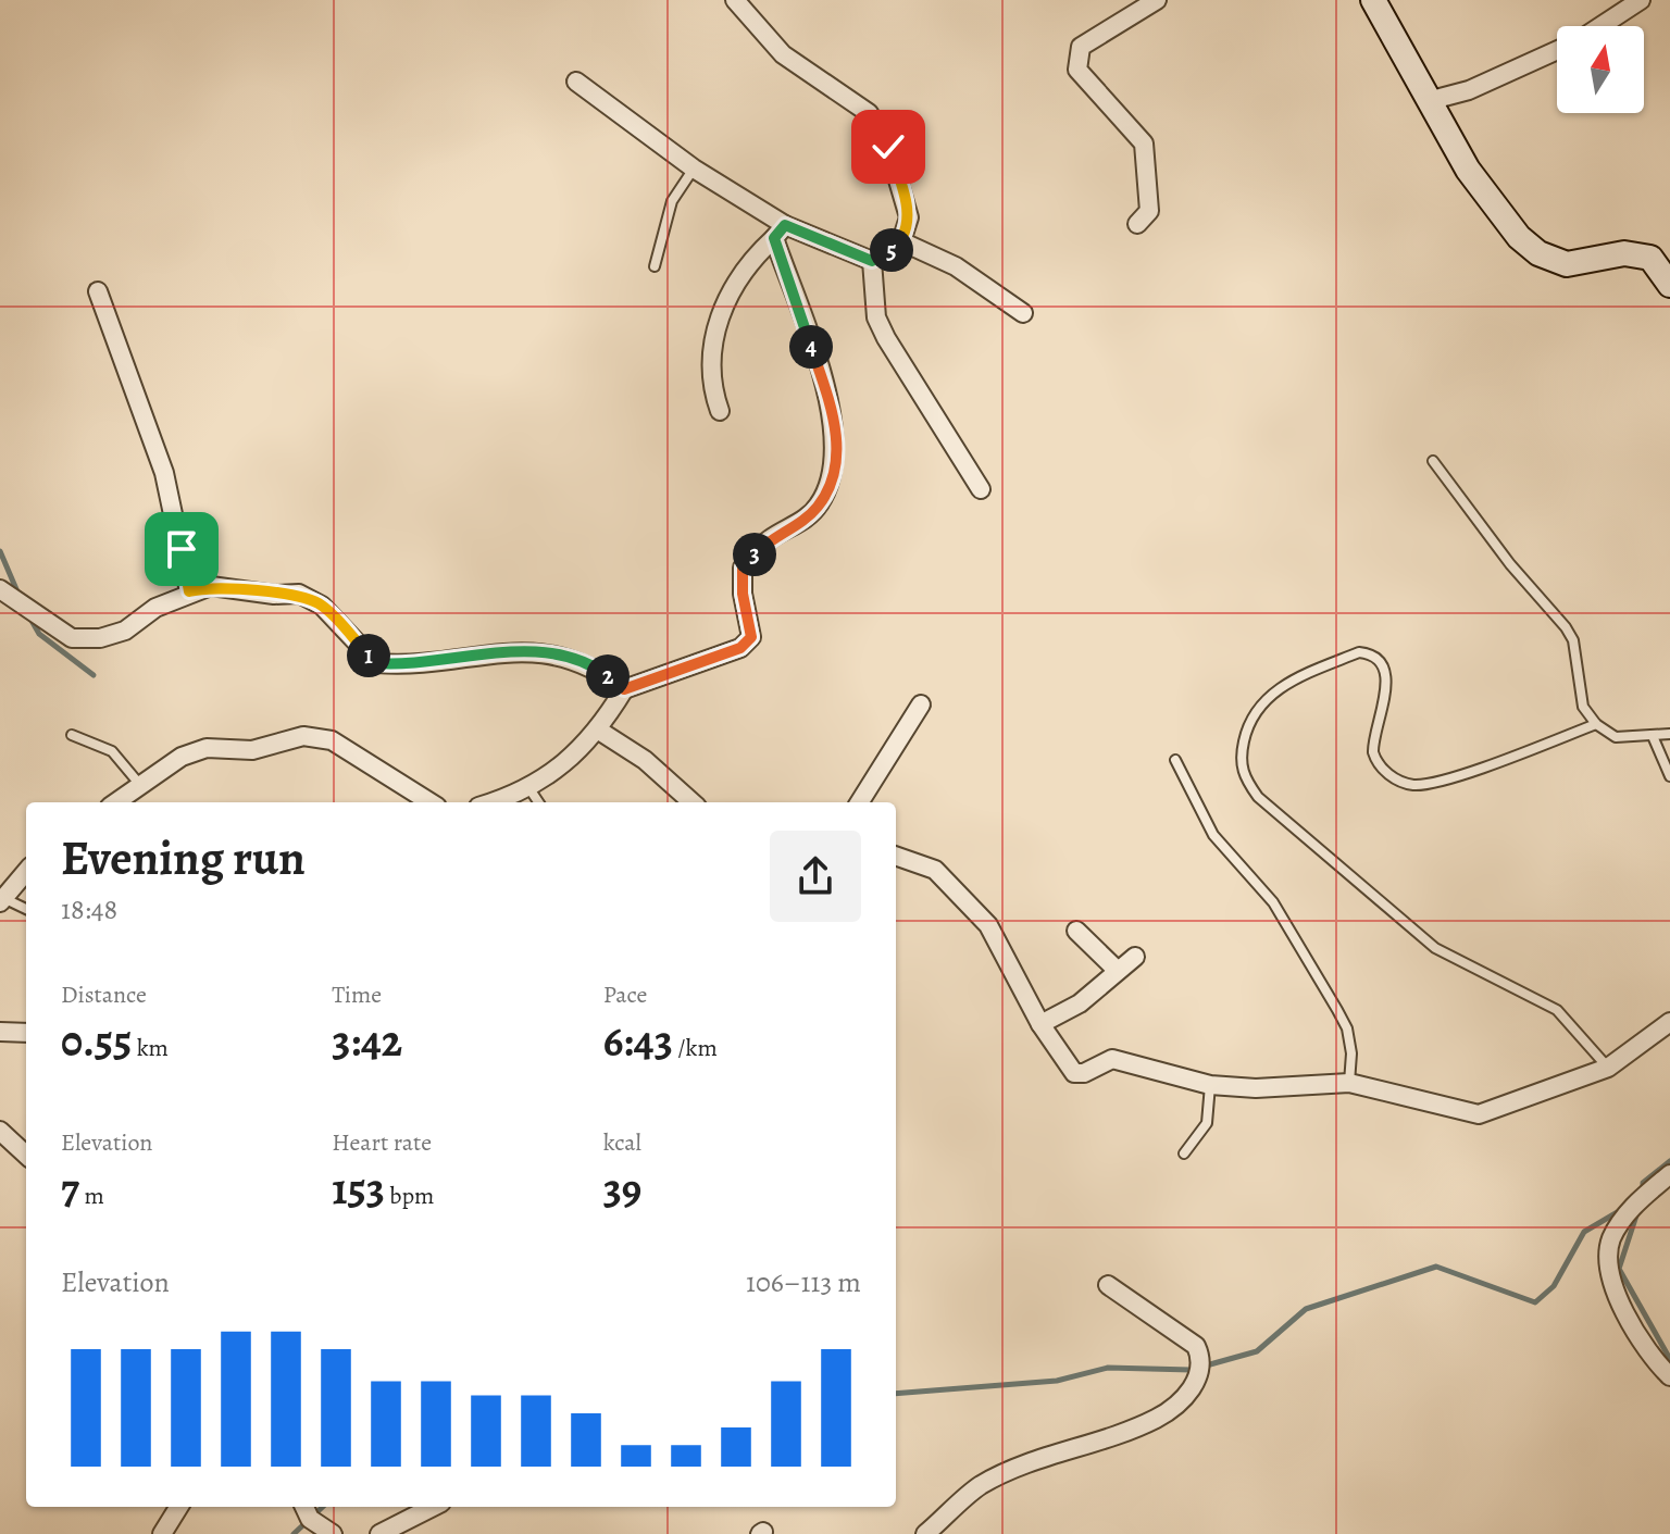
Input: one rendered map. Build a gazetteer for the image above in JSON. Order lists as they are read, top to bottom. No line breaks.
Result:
{"north":"top","page":{"pins":["5","4","3","1","2"],"heading":["Evening run","18:48"],"stats":[["Distance","0.55 km"],["Time","3:42"],["Pace","6:43 /km"],["Elevation","7 m"],["Heart rate","153 bpm"],["kcal","39"]],"chart":["Elevation","106–113 m"]}}
